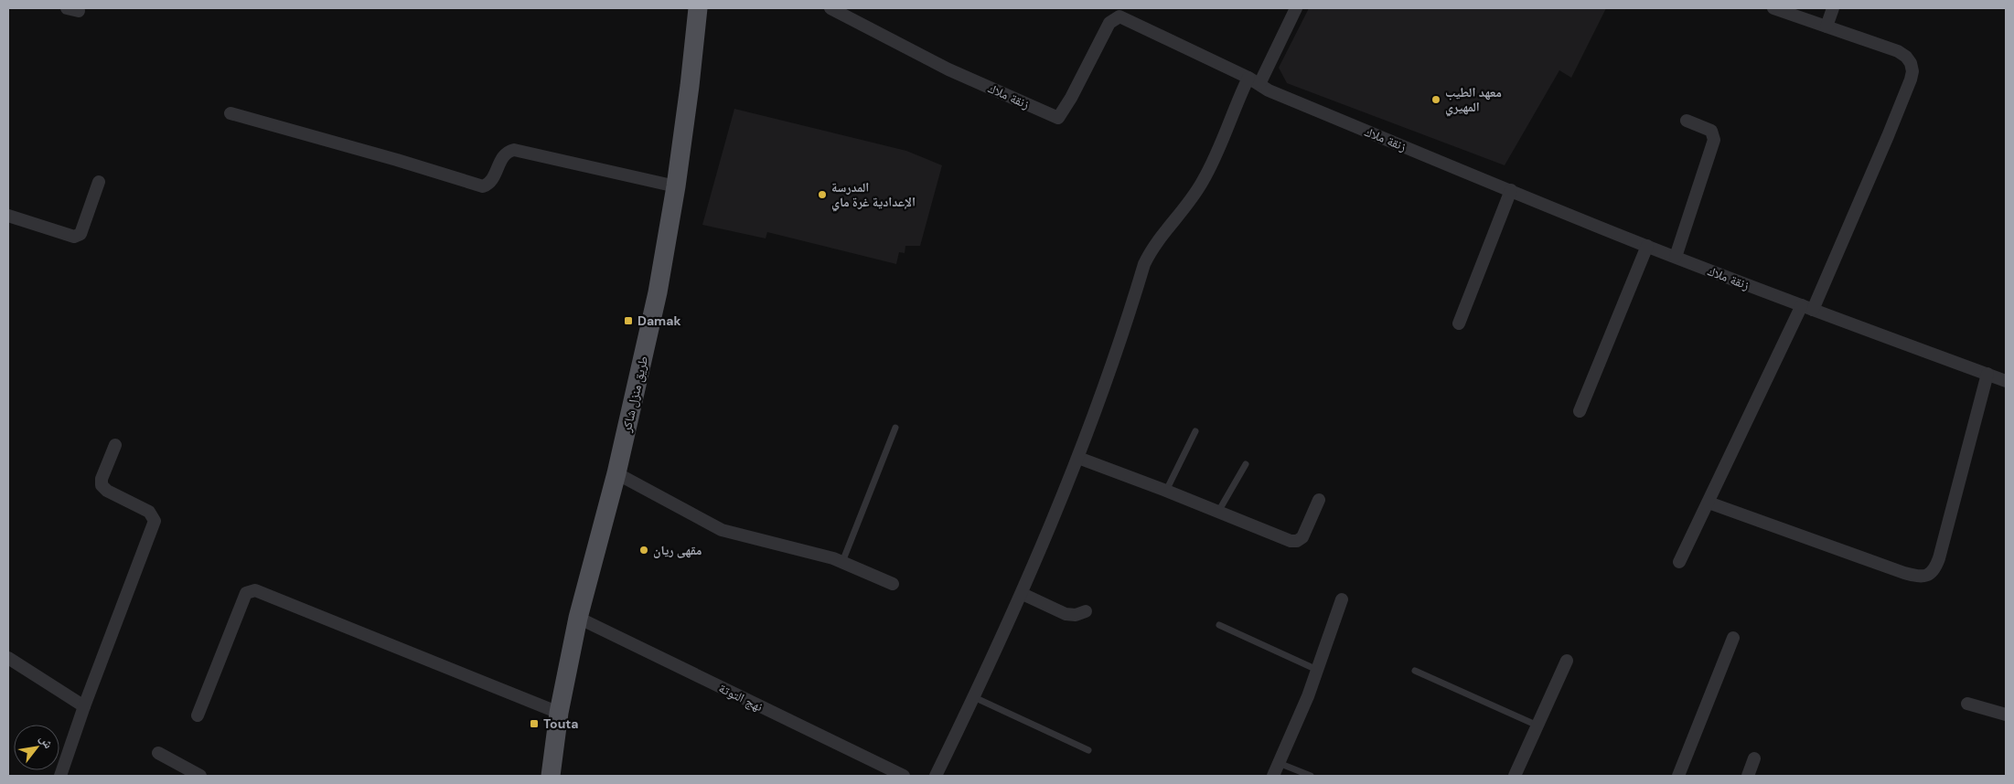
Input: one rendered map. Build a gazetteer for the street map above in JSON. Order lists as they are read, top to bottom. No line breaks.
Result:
{"streets":{"main road":["طريق منزل شاكر"],"street":["زنقة ملاك","نهج التوتة"]},"crossings":[["طريق منزل شاكر","نهج التوتة"]],"places":{"other":["معهد الطيب المهيري","المدرسة الإعدادية غرة ماي","مقهى ريان"],"transit":["Damak","Touta"]},"north":"top right"}
